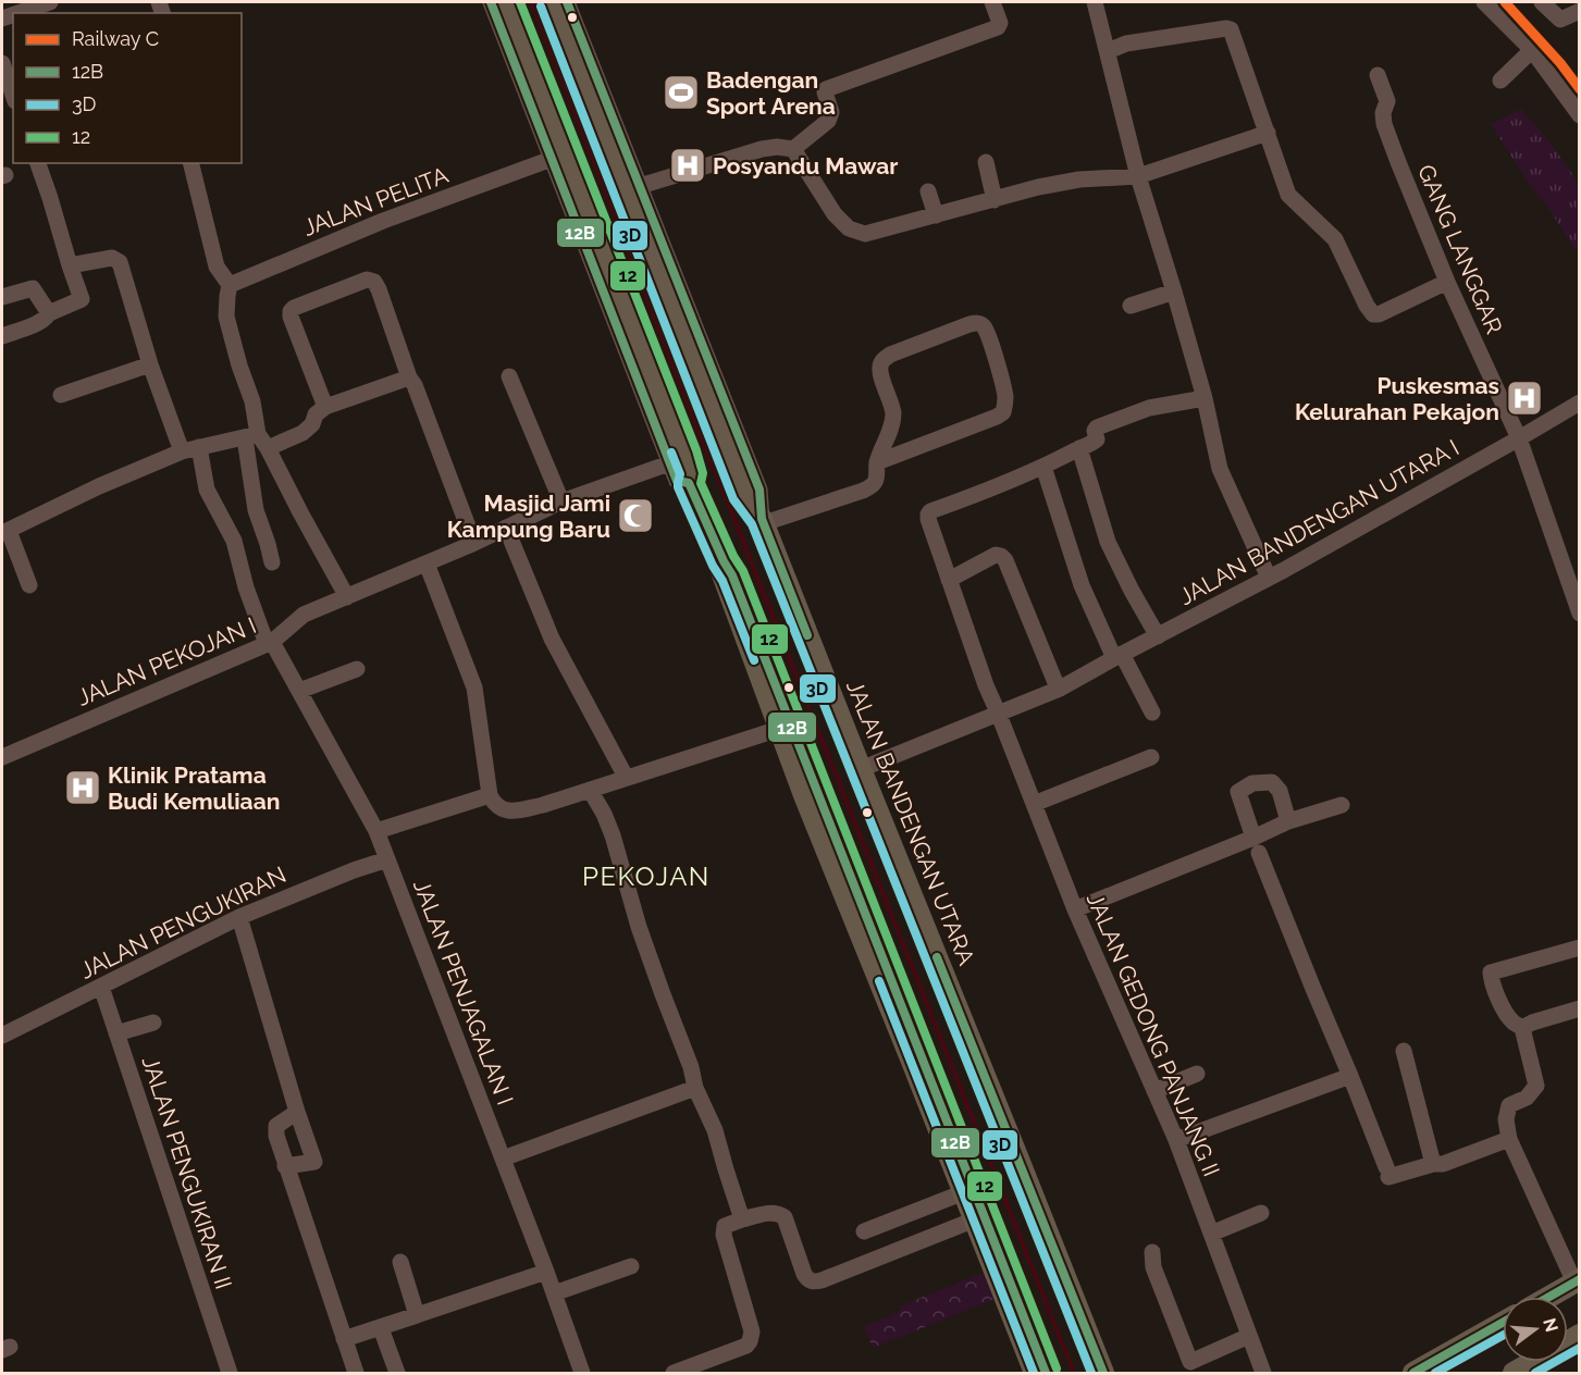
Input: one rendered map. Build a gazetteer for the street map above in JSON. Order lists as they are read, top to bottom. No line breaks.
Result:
{"streets":{"main road":["JALAN BANDENGAN UTARA"],"street":["JALAN PELITA","GANG LANGGAR","JALAN BANDENGAN UTARA I","JALAN PEKOJAN I","JALAN PENGUKIRAN","JALAN PENJAGALAN I","JALAN GEDONG PANJANG II","JALAN PENGUKIRAN II"]},"crossings":[["GANG LANGGAR","JALAN BANDENGAN UTARA I"],["JALAN BANDENGAN UTARA I","JALAN BANDENGAN UTARA"],["JALAN BANDENGAN UTARA I","JALAN GEDONG PANJANG II"],["JALAN PEKOJAN I","JALAN PENJAGALAN I"],["JALAN PENGUKIRAN","JALAN PENJAGALAN I"],["JALAN PENGUKIRAN","JALAN PENGUKIRAN II"]],"districts":["PEKOJAN"],"places":{"sports":["Badengan Sport Arena"],"hospital":["Posyandu Mawar","Puskesmas Kelurahan Pekajon","Klinik Pratama Budi Kemuliaan"],"mosque":["Masjid Jami Kampung Baru"]},"lines":["rail line C","transit line 12B","transit line 12","transit line 3D"],"legend":["Railway C","12B","3D","12"],"north":"right"}
